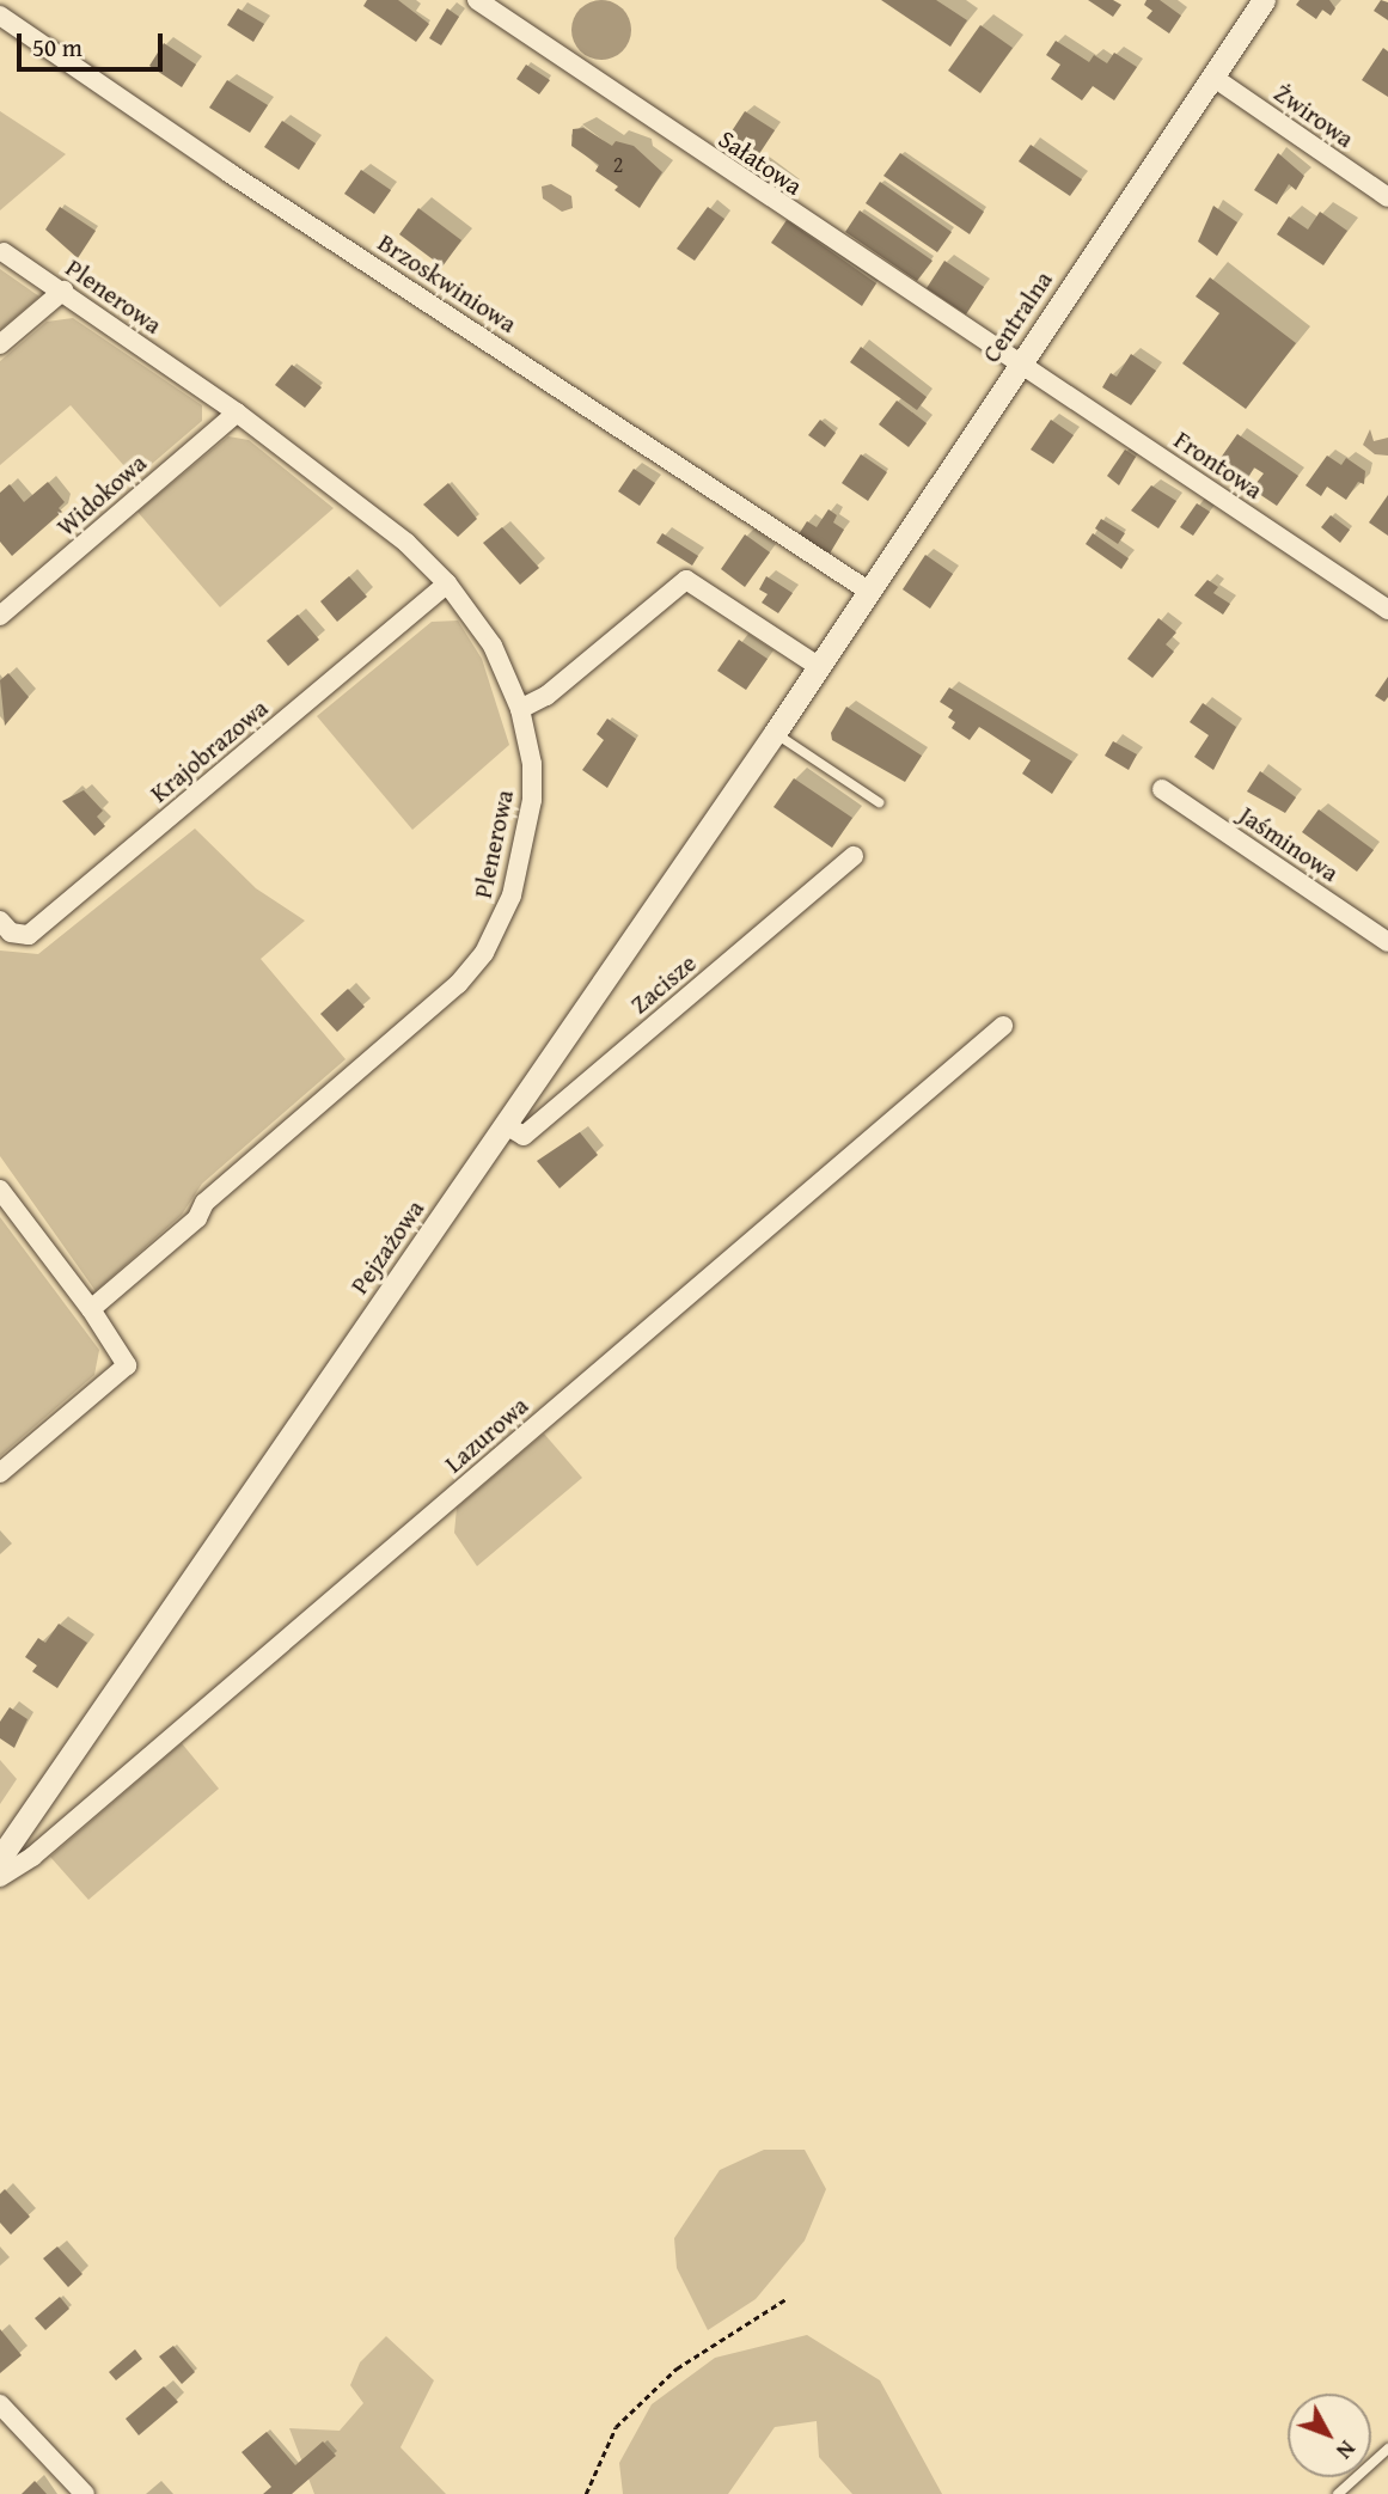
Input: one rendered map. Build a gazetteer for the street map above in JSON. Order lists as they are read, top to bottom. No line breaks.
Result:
{"streets":{"street":["Żwirowa","Sałatowa","Brzoskwiniowa","Plenerowa","Centralna","Frontowa","Widokowa","Krajobrazowa","Jaśminowa","Zacisze","Pejzażowa","Lazurowa"]},"crossings":[["Żwirowa","Centralna"],["Sałatowa","Centralna"],["Sałatowa","Frontowa"],["Brzoskwiniowa","Centralna"],["Plenerowa","Widokowa"],["Plenerowa","Krajobrazowa"],["Centralna","Frontowa"],["Centralna","Pejzażowa"],["Zacisze","Pejzażowa"]],"house_numbers":["2"],"scale_bar":"50 m","north":"bottom right"}
